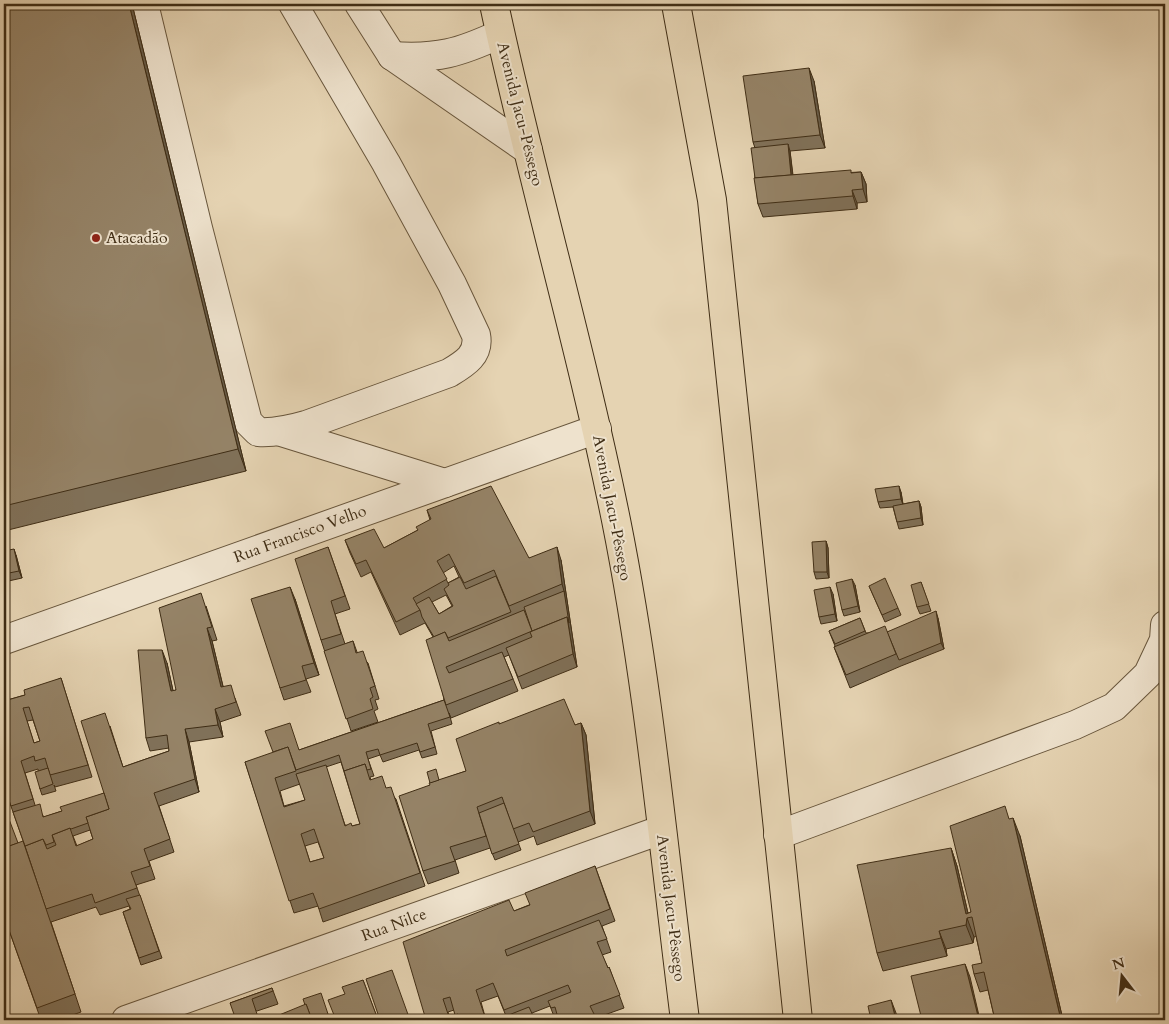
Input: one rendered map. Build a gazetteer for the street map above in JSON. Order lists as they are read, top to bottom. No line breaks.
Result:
{"streets":{"highway":["Avenida Jacu-Pêssego"],"street":["Rua Francisco Velho","Rua Nilce"]},"crossings":[["Avenida Jacu-Pêssego","Rua Francisco Velho"],["Avenida Jacu-Pêssego","Rua Nilce"]],"places":["Atacadão"],"north":"top"}
